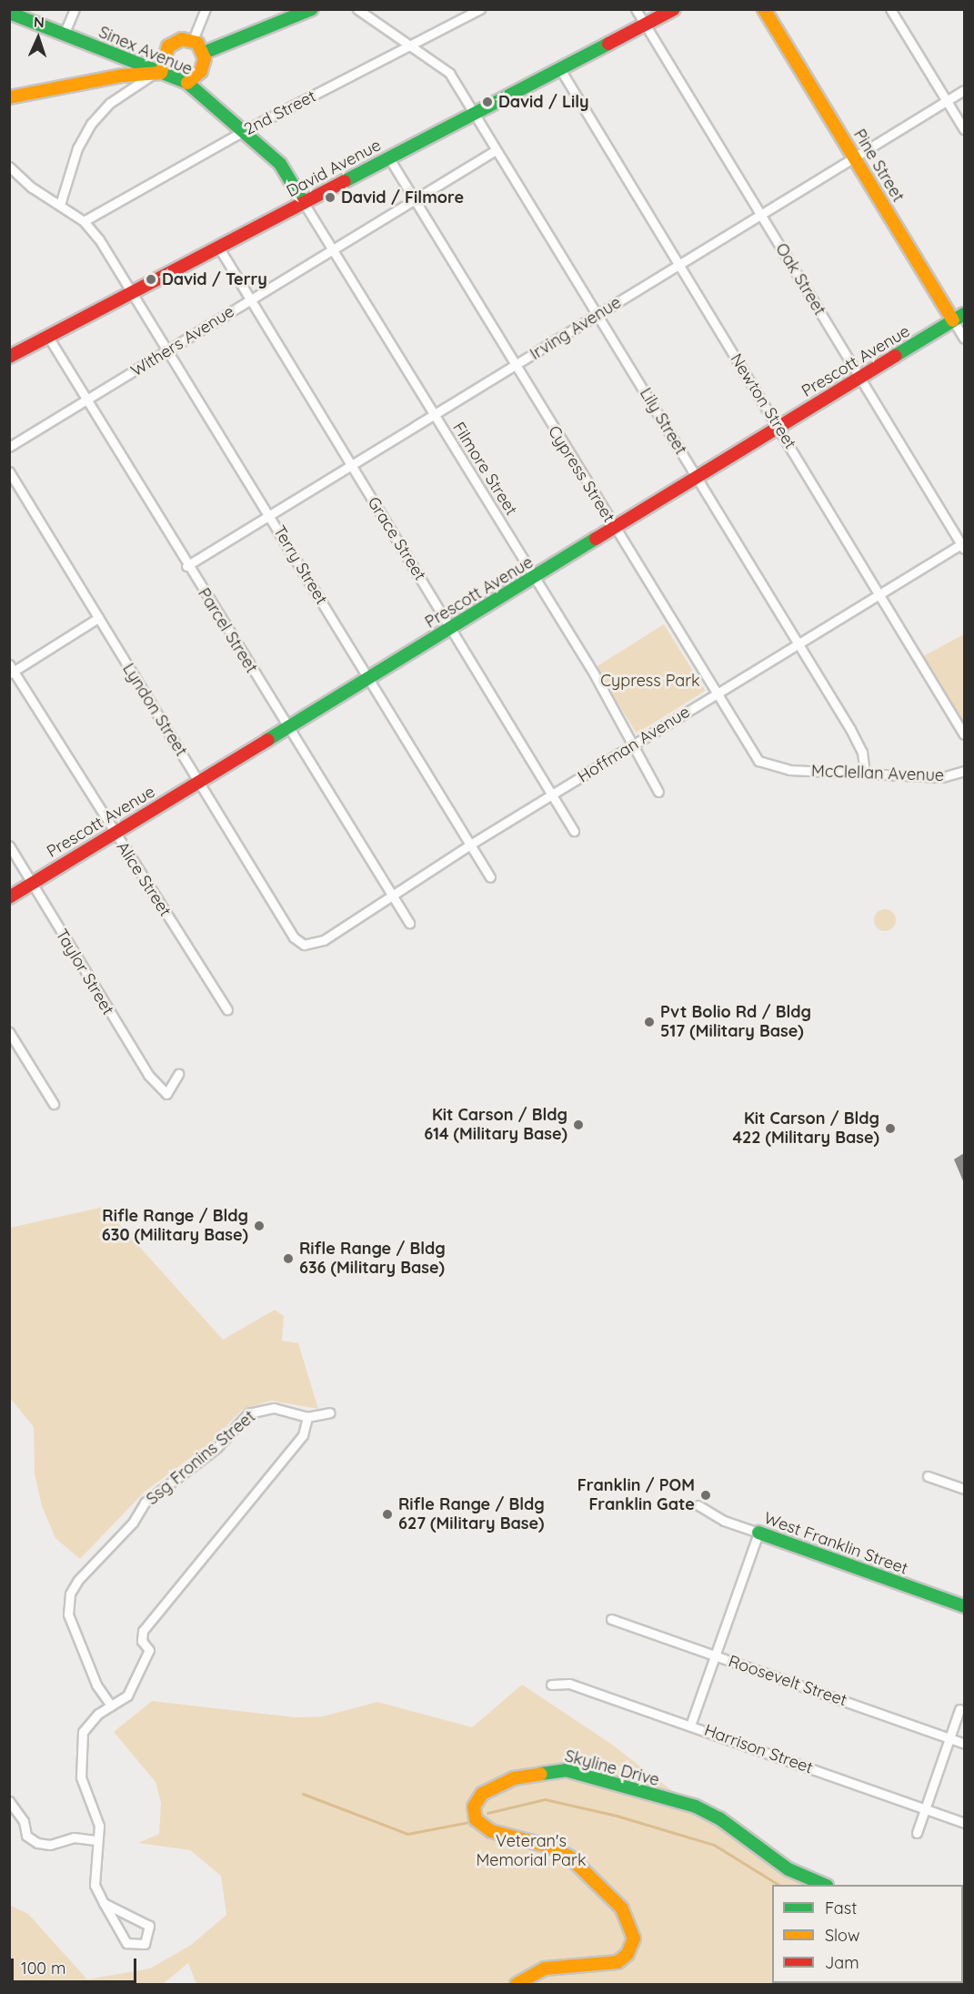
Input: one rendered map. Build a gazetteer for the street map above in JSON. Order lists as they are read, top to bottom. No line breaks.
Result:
{"streets":{"street":["Sinex Avenue","2nd Street","Pine Street","David Avenue","Oak Street","Irving Avenue","Withers Avenue","Prescott Avenue","Newton Street","Lily Street","Filmore Street","Cypress Street","Grace Street","Terry Street","Parcel Street","Lyndon Street","Hoffman Avenue","McClellan Avenue","Alice Street","Taylor Street","Ssg Fronins Street","West Franklin Street","Roosevelt Street","Harrison Street","Skyline Drive"]},"crossings":[["Sinex Avenue","2nd Street"],["Sinex Avenue","Filmore Street"],["2nd Street","Lily Street"],["2nd Street","Terry Street"],["Pine Street","Irving Avenue"],["Pine Street","Prescott Avenue"],["David Avenue","Oak Street"],["David Avenue","Newton Street"],["David Avenue","Lily Street"],["David Avenue","Filmore Street"],["David Avenue","Cypress Street"],["David Avenue","Grace Street"],["David Avenue","Terry Street"],["David Avenue","Parcel Street"],["Oak Street","Irving Avenue"],["Oak Street","Prescott Avenue"],["Oak Street","Hoffman Avenue"],["Irving Avenue","Newton Street"],["Irving Avenue","Lily Street"],["Irving Avenue","Filmore Street"],["Irving Avenue","Cypress Street"],["Irving Avenue","Grace Street"],["Irving Avenue","Terry Street"],["Irving Avenue","Parcel Street"],["Withers Avenue","Lily Street"],["Withers Avenue","Filmore Street"],["Withers Avenue","Cypress Street"],["Withers Avenue","Grace Street"],["Withers Avenue","Terry Street"],["Withers Avenue","Parcel Street"],["Prescott Avenue","Newton Street"],["Prescott Avenue","Lily Street"],["Prescott Avenue","Filmore Street"],["Prescott Avenue","Cypress Street"],["Prescott Avenue","Grace Street"],["Prescott Avenue","Terry Street"],["Prescott Avenue","Parcel Street"],["Prescott Avenue","Lyndon Street"],["Prescott Avenue","Alice Street"],["Prescott Avenue","Taylor Street"],["Newton Street","Hoffman Avenue"],["Lily Street","Hoffman Avenue"],["Lily Street","McClellan Avenue"],["Filmore Street","Hoffman Avenue"],["Cypress Street","Hoffman Avenue"],["Cypress Street","McClellan Avenue"],["Grace Street","Hoffman Avenue"],["Terry Street","Hoffman Avenue"],["Parcel Street","Hoffman Avenue"],["Lyndon Street","Hoffman Avenue"]],"parks":["Cypress Park","Veteran's Memorial Park"],"places":["David / Lily","David / Filmore","David / Terry","Pvt Bolio Rd / Bldg 517 (Military Base)","Kit Carson / Bldg 614 (Military Base)","Kit Carson / Bldg 422 (Military Base)","Rifle Range / Bldg 630 (Military Base)","Rifle Range / Bldg 636 (Military Base)","Franklin / POM Franklin Gate","Rifle Range / Bldg 627 (Military Base)"],"legend":["Fast","Slow","Jam"],"scale_bar":"100 m","north":"top"}
